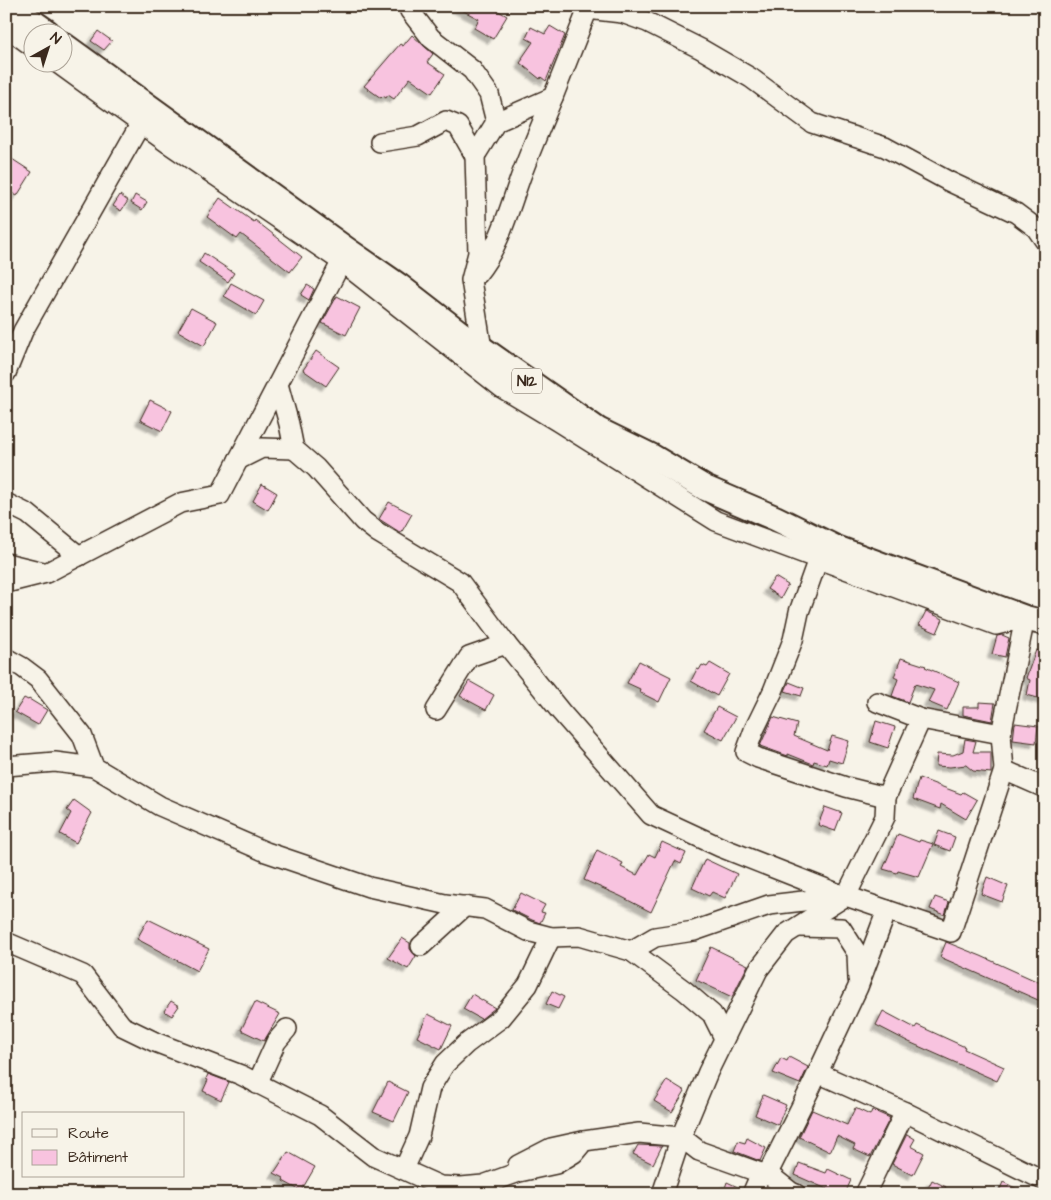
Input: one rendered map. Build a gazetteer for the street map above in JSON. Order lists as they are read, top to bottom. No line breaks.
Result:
{"streets":{"main road":["N12"]},"legend":["Route","Bâtiment"],"north":"top right"}
